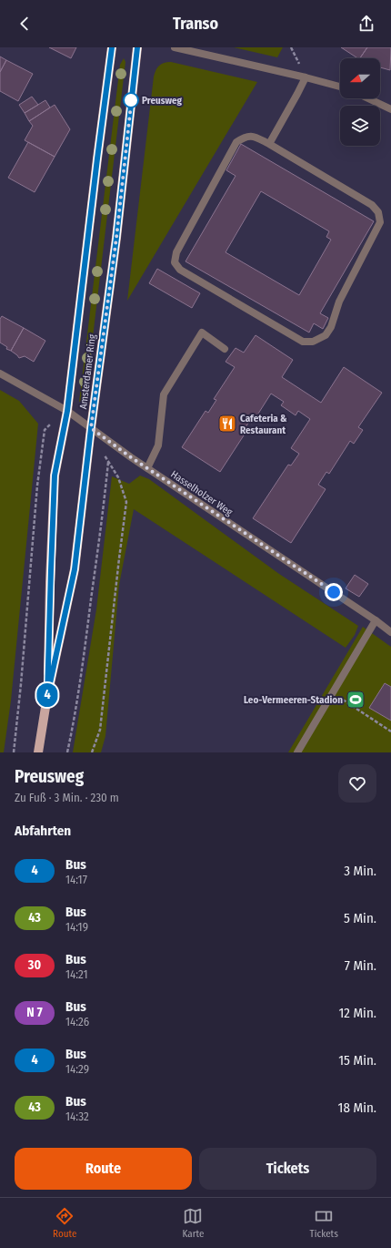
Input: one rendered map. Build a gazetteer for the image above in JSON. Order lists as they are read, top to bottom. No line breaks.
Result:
{"streets":{"main road":["Amsterdamer Ring"],"street":["Hasselholzer Weg"]},"crossings":[["Amsterdamer Ring","Hasselholzer Weg"]],"places":{"other":["Preusweg"],"restaurant":["Cafeteria & Restaurant"],"sports":["Leo-Vermeeren-Stadion"]},"lines":["bus line 4"],"north":"left","page":{"header":"Transo","on_map":"4","heading":[["Preusweg","Zu Fuß · 3 Min. · 230 m"],"Abfahrten"],"list":[{"mark":"4","name":"Bus","note":"14:17","value":"3 Min."},{"mark":"43","name":"Bus","note":"14:19","value":"5 Min."},{"mark":"30","name":"Bus","note":"14:21","value":"7 Min."},{"mark":"N 7","name":"Bus","note":"14:26","value":"12 Min."},{"mark":"4","name":"Bus","note":"14:29","value":"15 Min."},{"mark":"43","name":"Bus","note":"14:32","value":"18 Min."}],"buttons":["Route","Tickets"],"tabs":["Route","Karte","Tickets"]}}
